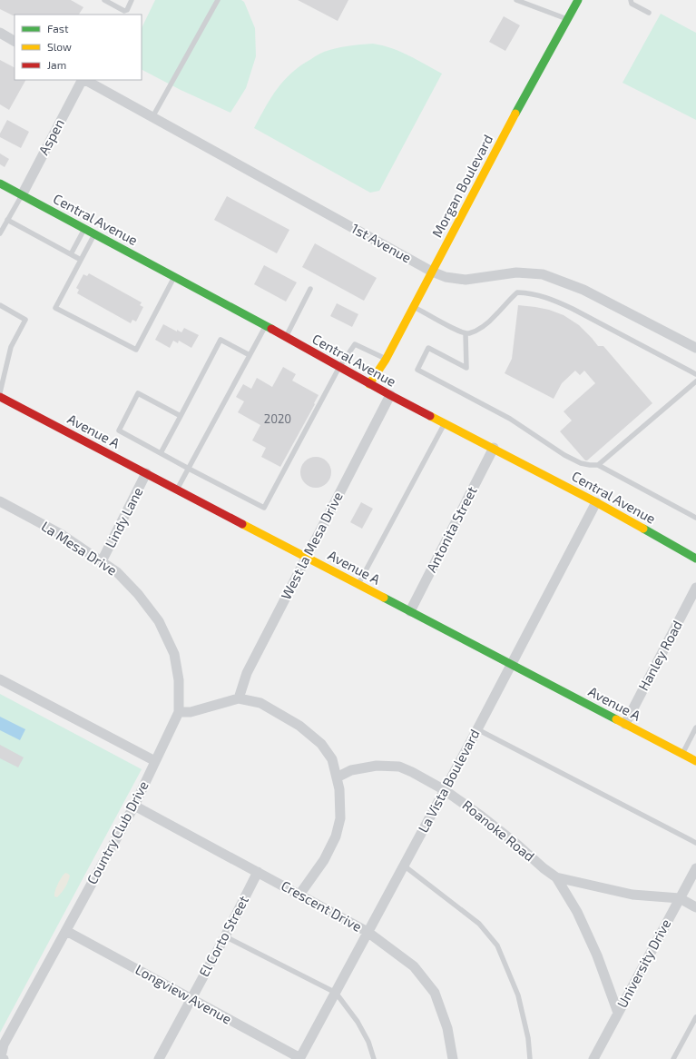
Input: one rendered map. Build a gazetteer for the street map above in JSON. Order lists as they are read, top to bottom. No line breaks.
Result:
{"streets":{"street":["Aspen","Morgan Boulevard","Central Avenue","1st Avenue","Avenue A","Lindy Lane","Antonita Street","West la Mesa Drive","La Mesa Drive","Hanley Road","La Vista Boulevard","Roanoke Road","Country Club Drive","Crescent Drive","El Corto Street","University Drive","Longview Avenue"]},"crossings":[["Aspen","Central Avenue"],["Morgan Boulevard","Central Avenue"],["Morgan Boulevard","1st Avenue"],["Central Avenue","Antonita Street"],["Central Avenue","West la Mesa Drive"],["Central Avenue","La Vista Boulevard"],["Avenue A","Lindy Lane"],["Avenue A","Antonita Street"],["Avenue A","West la Mesa Drive"],["Avenue A","Hanley Road"],["Avenue A","La Vista Boulevard"],["Lindy Lane","La Mesa Drive"],["La Mesa Drive","Country Club Drive"],["La Vista Boulevard","Roanoke Road"],["La Vista Boulevard","Crescent Drive"],["La Vista Boulevard","Longview Avenue"],["Roanoke Road","University Drive"],["Country Club Drive","Crescent Drive"],["Country Club Drive","Longview Avenue"],["Crescent Drive","El Corto Street"],["El Corto Street","Longview Avenue"]],"house_numbers":["2020"],"legend":["Fast","Slow","Jam"]}
